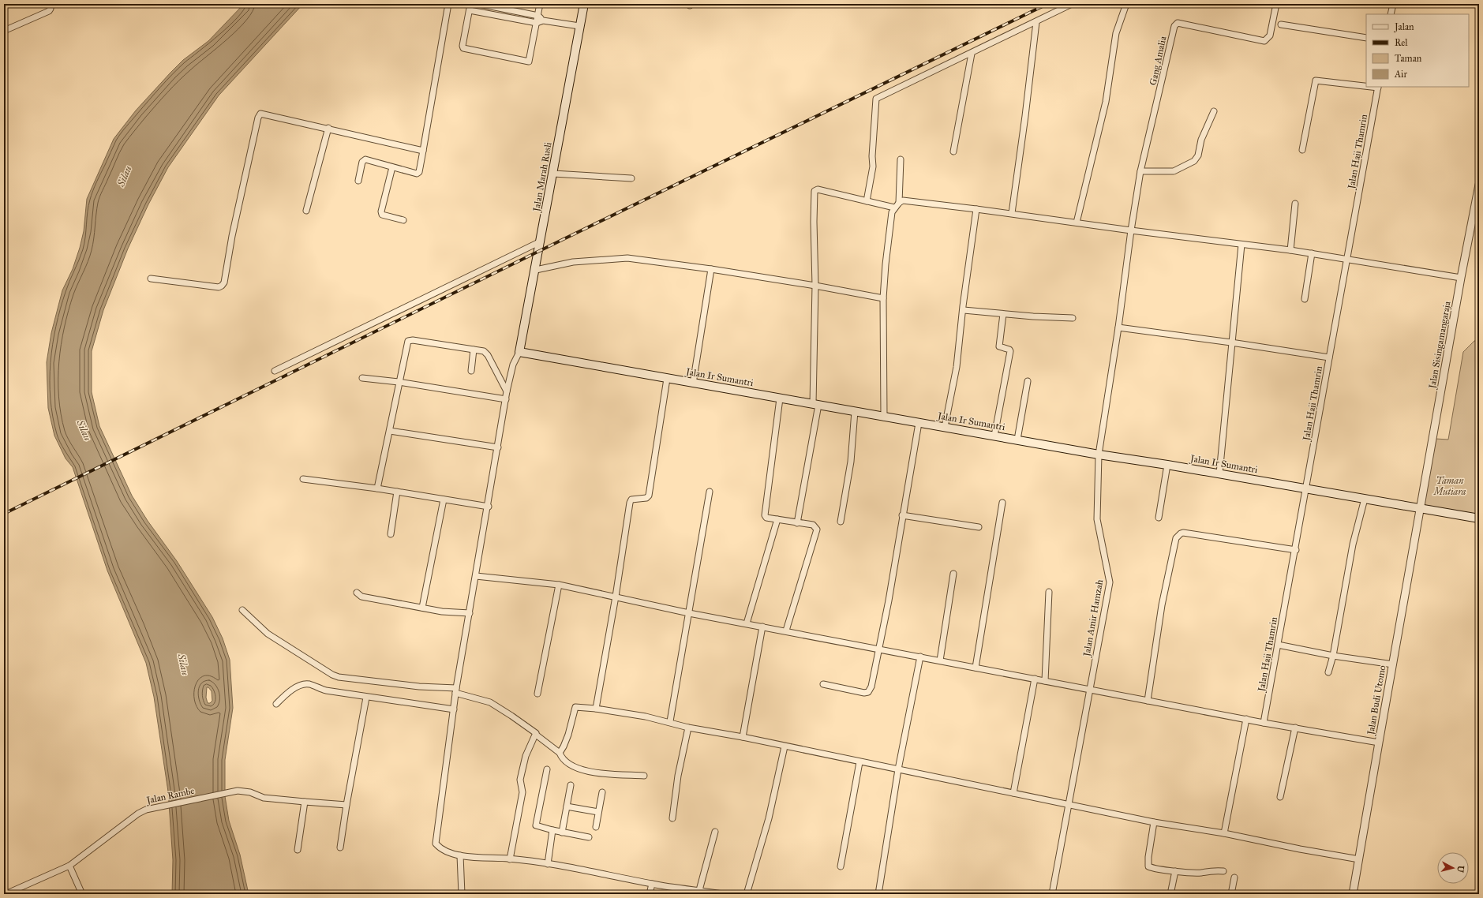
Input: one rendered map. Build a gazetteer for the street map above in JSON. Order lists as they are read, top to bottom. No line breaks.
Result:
{"streets":{"main road":["Jalan Marah Rusli","Jalan Ir Sumantri"],"street":["Gang Amalia","Jalan Haji Thamrin","Jalan Sisingamangaraja","Jalan Amir Hamzah","Jalan Budi Utomo","Jalan Rambe"]},"crossings":[["Gang Amalia","Jalan Amir Hamzah"],["Jalan Haji Thamrin","Jalan Ir Sumantri"],["Jalan Marah Rusli","Jalan Ir Sumantri"],["Jalan Sisingamangaraja","Jalan Ir Sumantri"],["Jalan Sisingamangaraja","Jalan Budi Utomo"],["Jalan Ir Sumantri","Jalan Amir Hamzah"],["Jalan Ir Sumantri","Jalan Budi Utomo"]],"water":["Silau"],"parks":["Taman Mutiara"],"legend":["Jalan","Rel","Taman","Air"],"north":"right"}
